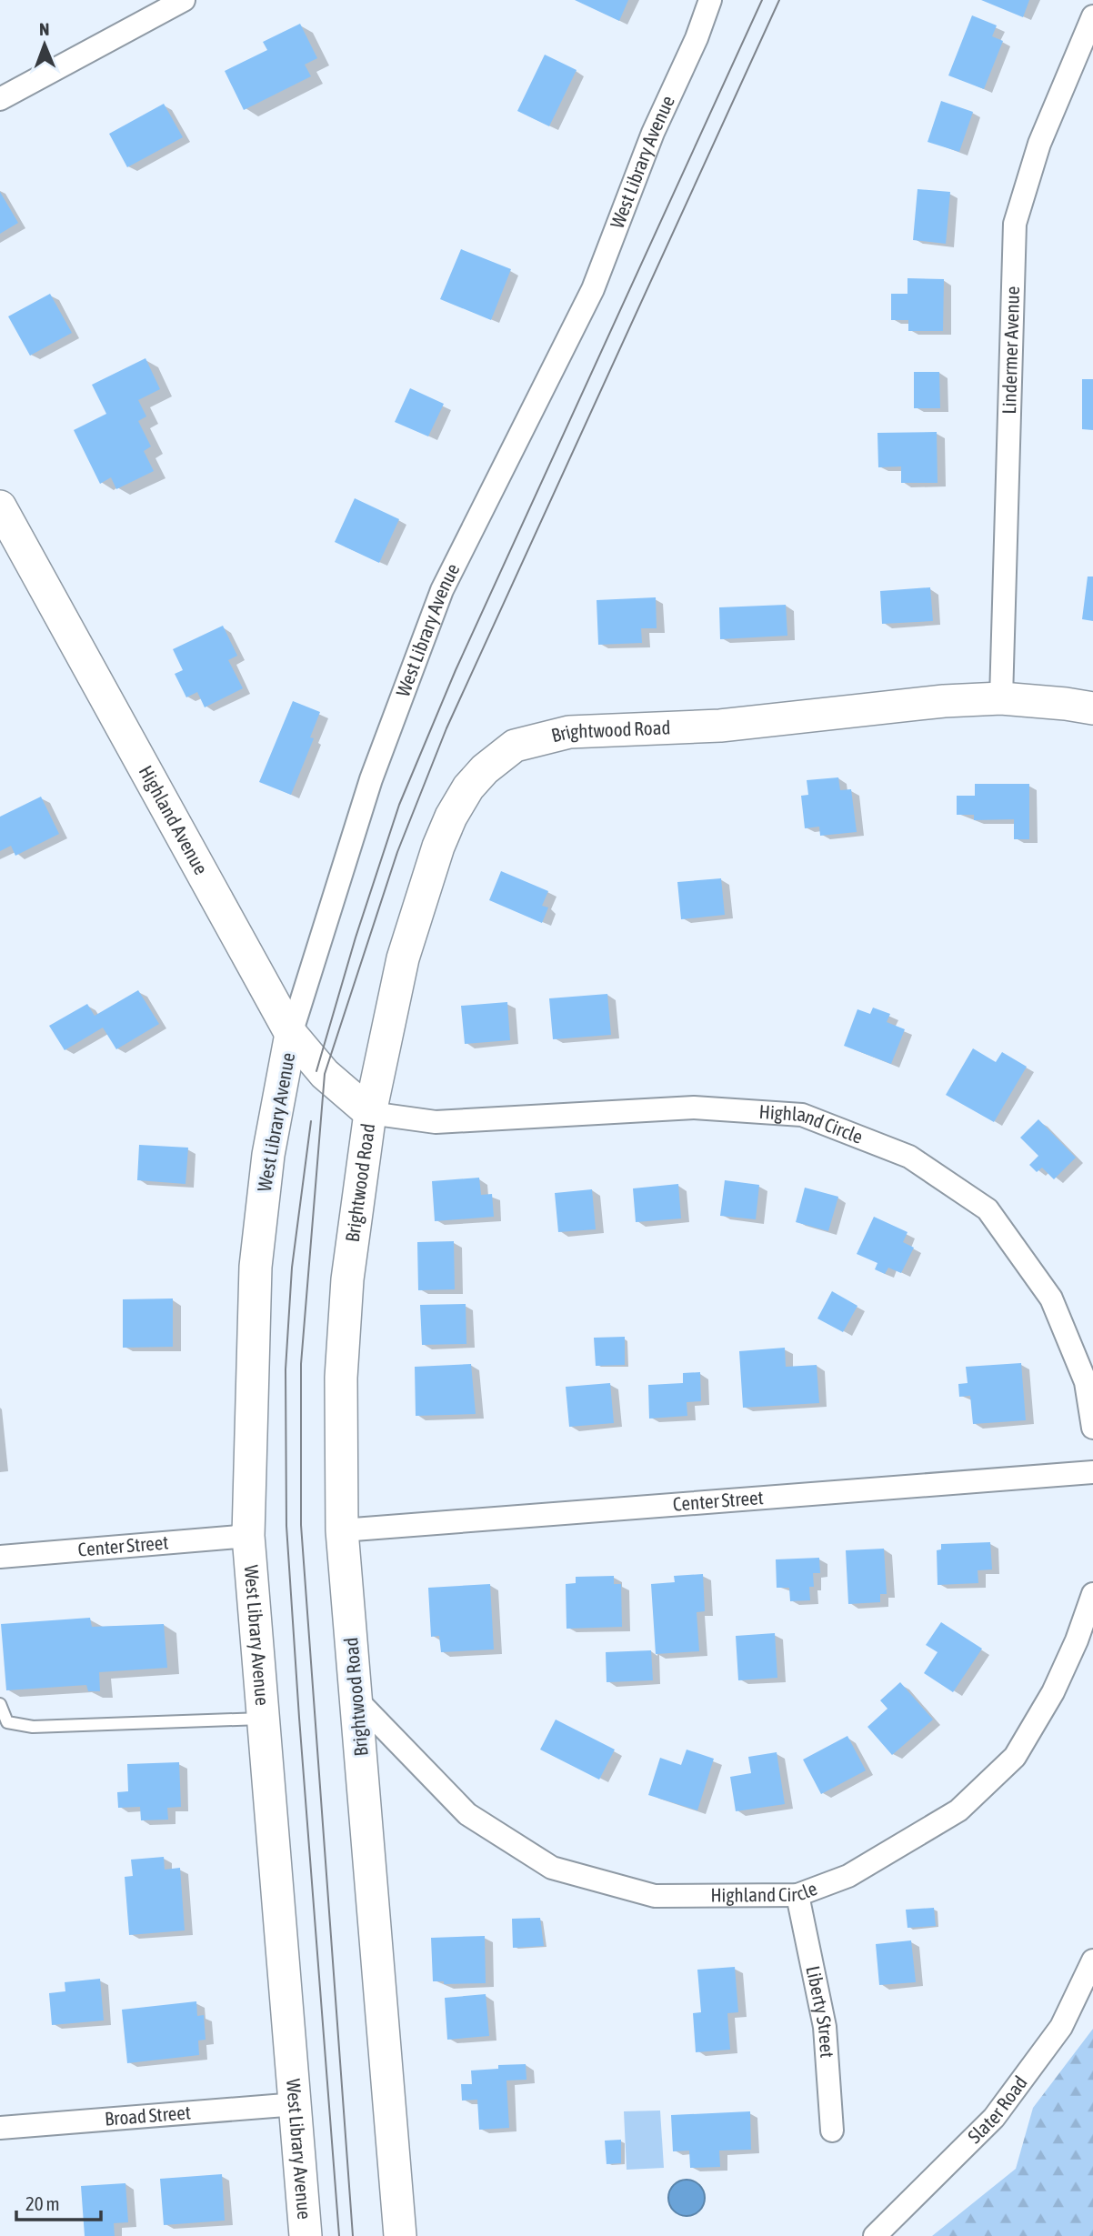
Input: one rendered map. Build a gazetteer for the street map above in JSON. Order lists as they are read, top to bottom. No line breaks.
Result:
{"streets":{"street":["West Library Avenue","Lindermer Avenue","Brightwood Road","Highland Avenue","Highland Circle","Center Street","Liberty Street","Slater Road","Broad Street"]},"crossings":[["West Library Avenue","Highland Avenue"],["West Library Avenue","Center Street"],["West Library Avenue","Broad Street"],["Lindermer Avenue","Brightwood Road"],["Brightwood Road","Highland Avenue"],["Brightwood Road","Highland Circle"],["Brightwood Road","Center Street"],["Highland Avenue","Highland Circle"],["Highland Circle","Liberty Street"]],"scale_bar":"20 m","north":"top"}
